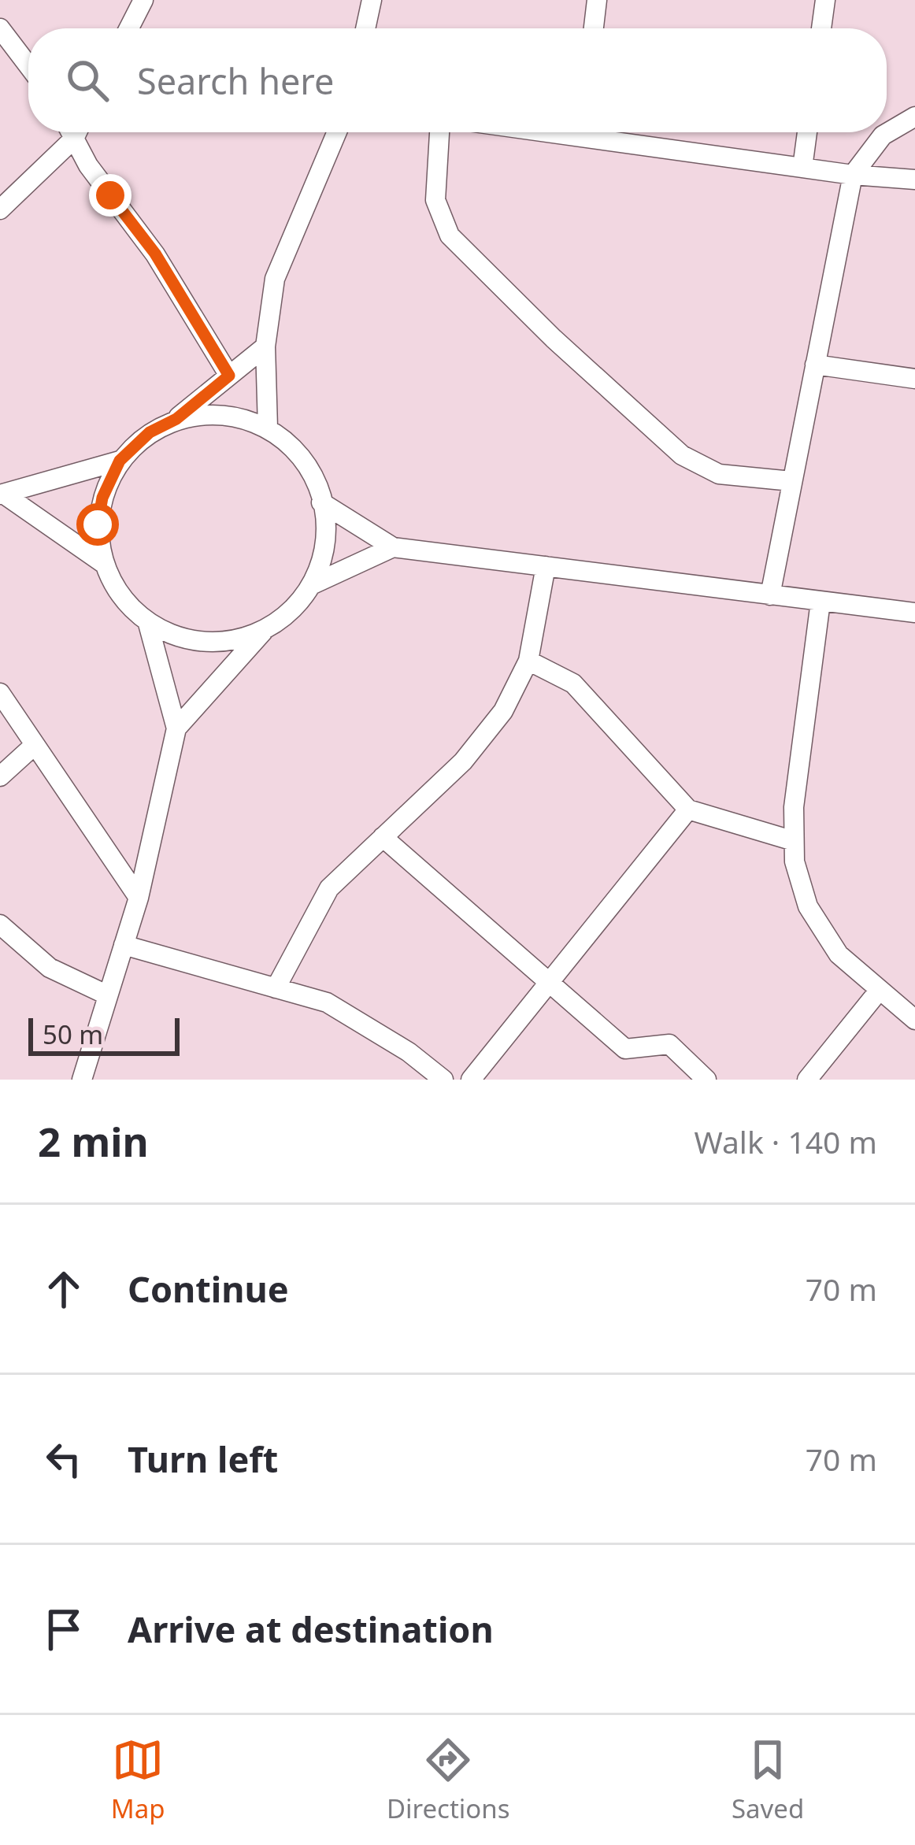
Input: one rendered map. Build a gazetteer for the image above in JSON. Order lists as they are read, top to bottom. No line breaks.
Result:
{"scale_bar":"50 m","page":{"search":"Search here","scale":"50 m","heading":["2 min","Walk · 140 m"],"list":[["Continue","70 m"],["Turn left","70 m"],"Arrive at destination"],"nav":["Map","Directions","Saved"]}}
